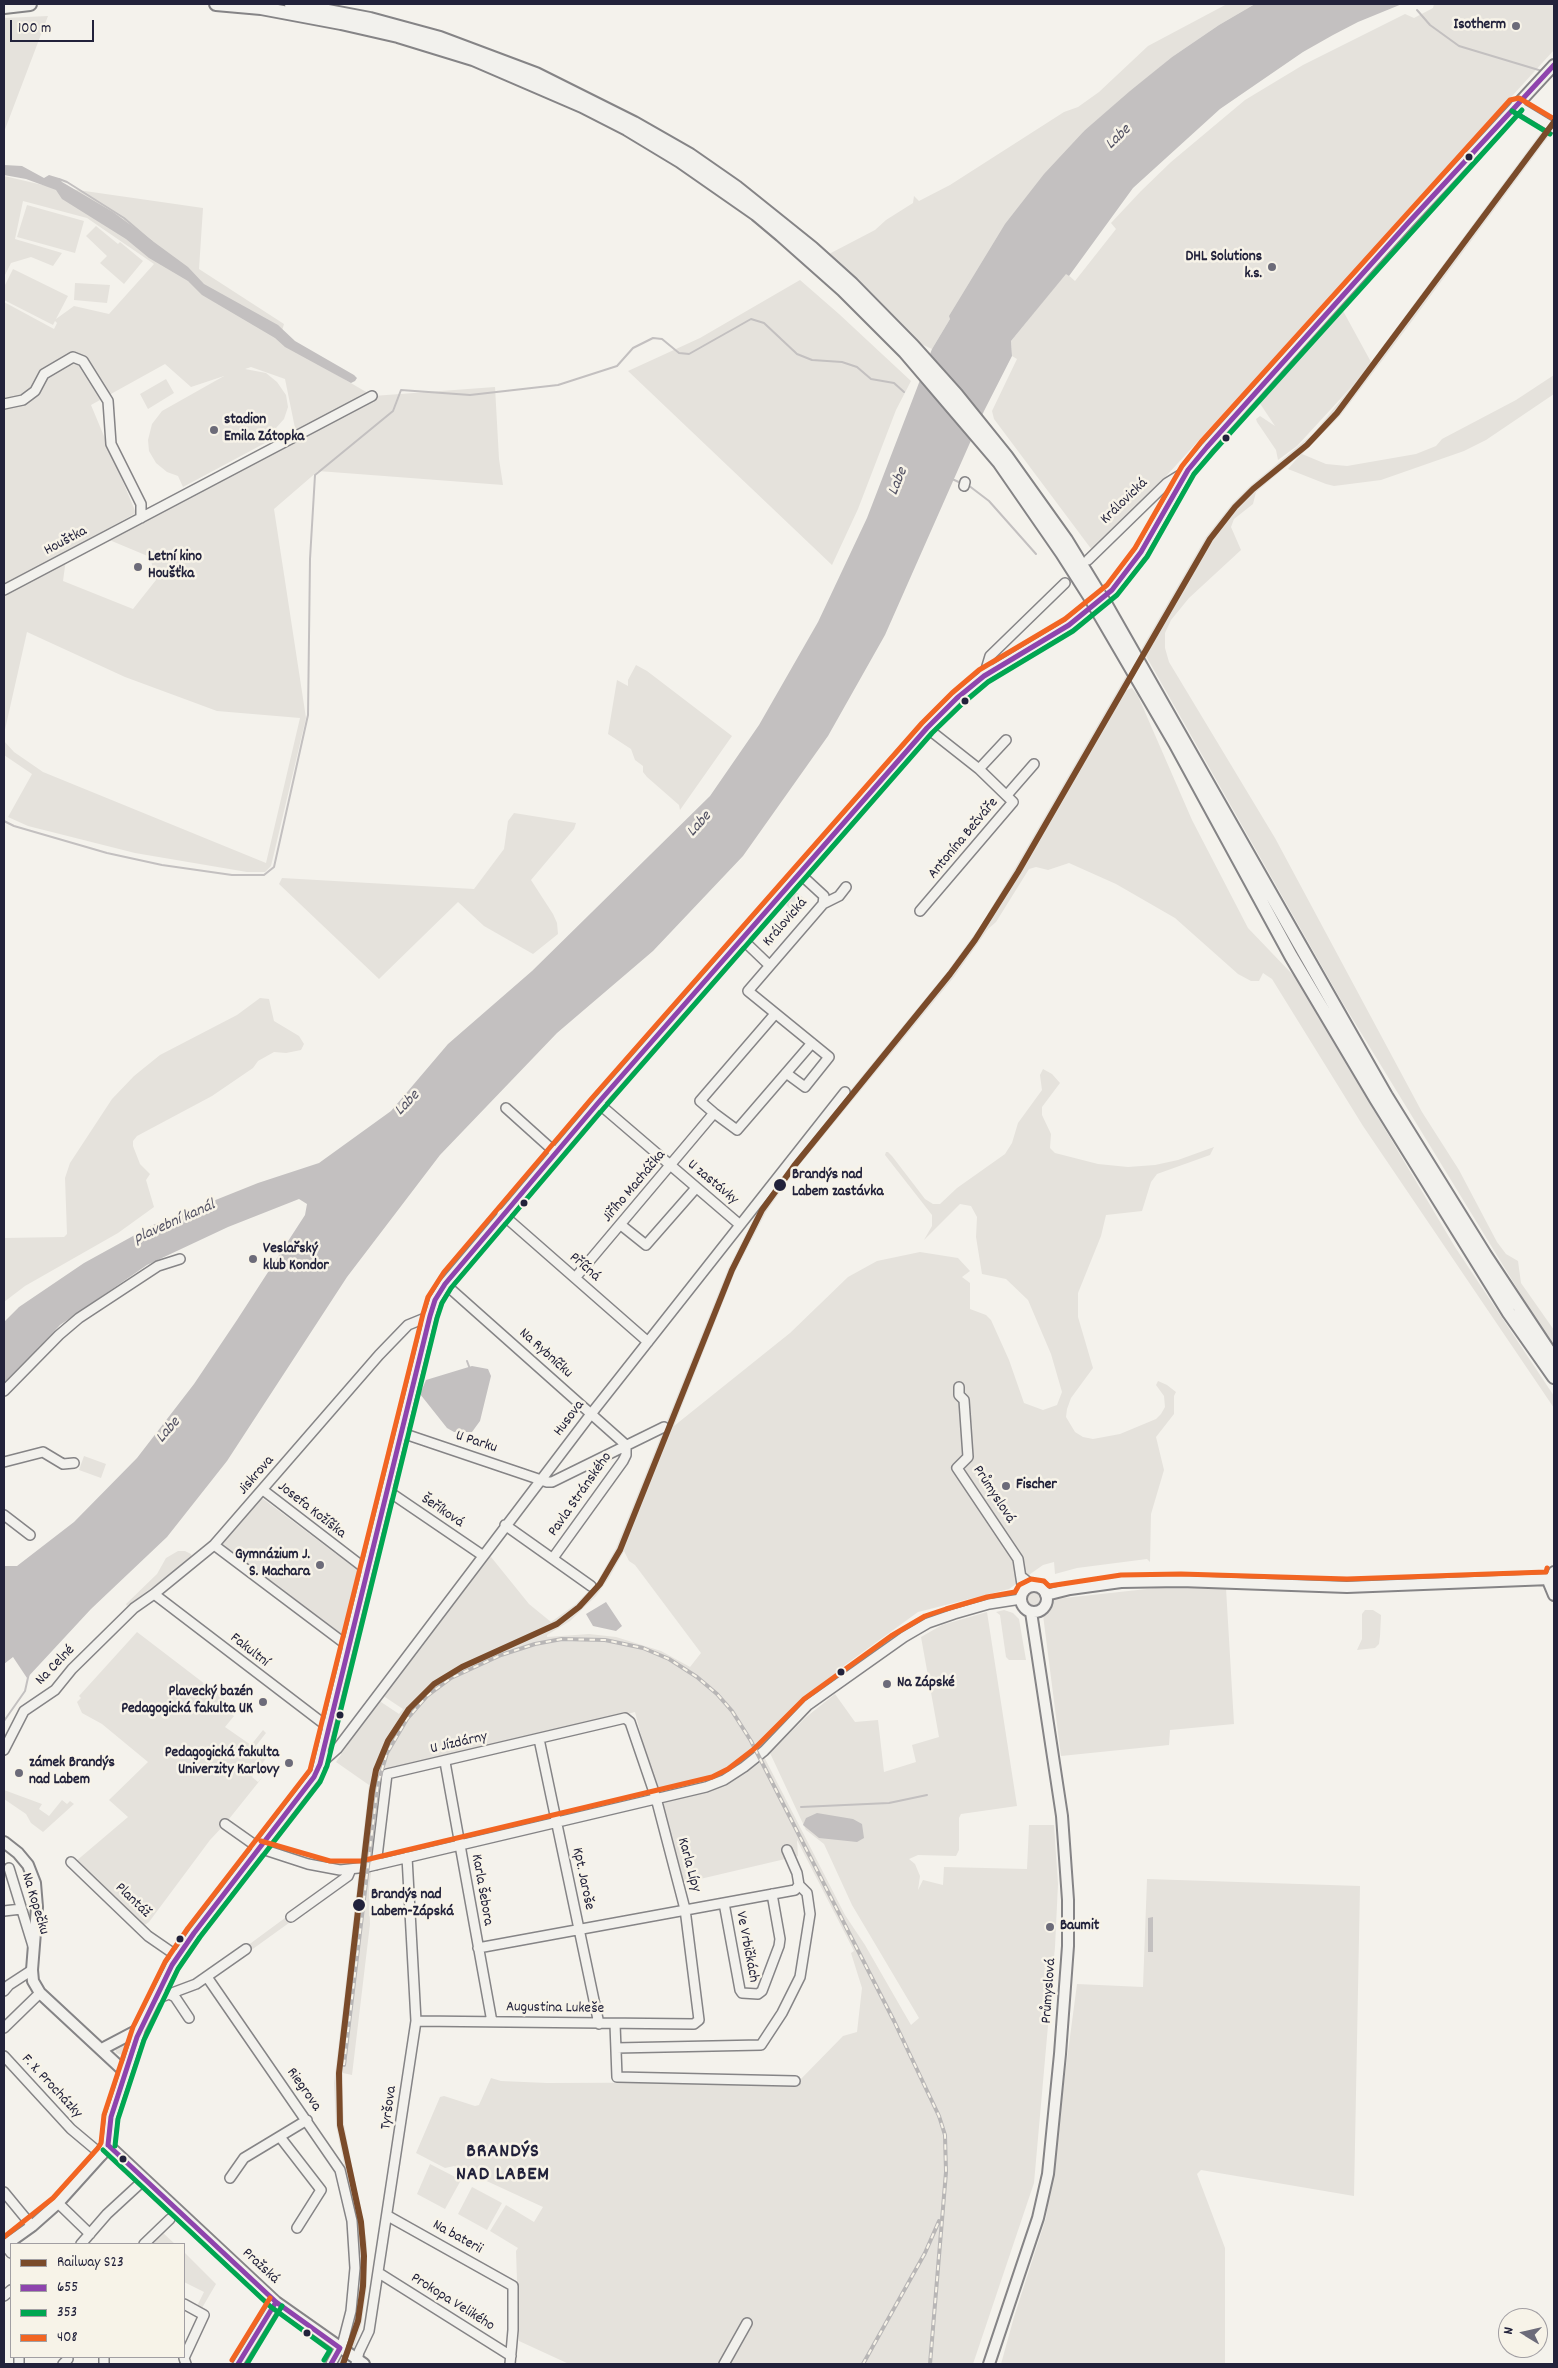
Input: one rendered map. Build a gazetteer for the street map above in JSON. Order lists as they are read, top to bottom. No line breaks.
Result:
{"streets":{"main road":["Královická","Průmyslová","Pražská"],"street":["Houštka","Antonína Bečváře","U zastávky","Jiřího Macháčka","Příčná","Na Rybníčku","Husova","U Parku","Jiskrova","Pavla Stránského","Josefa Kožíška","Šeříková","Fakultní","Na Celné","U Jízdárny","Karla Lípy","Kpt. Jaroše","Karla Šebora","Plantáž","Na Kopečku","Ve Vrbičkách","Augustina Lukeše","F. X. Procházky","Riegrova","Tyršova","Na baterii","Prokopa Velikého"]},"crossings":[["Královická","Antonína Bečváře"],["Královická","U zastávky"],["Královická","Příčná"],["Královická","Na Rybníčku"],["Královická","Husova"],["Královická","U Parku"],["Královická","Jiskrova"],["Královická","Josefa Kožíška"],["Královická","Šeříková"],["Královická","Fakultní"],["Královická","Plantáž"],["Královická","Pražská"],["U zastávky","Jiřího Macháčka"],["U zastávky","Husova"],["Jiřího Macháčka","Příčná"],["Příčná","Husova"],["Na Rybníčku","Husova"],["Na Rybníčku","Pavla Stránského"],["Husova","U Parku"],["Husova","Šeříková"],["Jiskrova","Josefa Kožíška"],["Jiskrova","Fakultní"],["Jiskrova","Na Celné"],["U Jízdárny","Karla Lípy"],["U Jízdárny","Kpt. Jaroše"],["U Jízdárny","Karla Šebora"],["Karla Lípy","Ve Vrbičkách"],["Karla Lípy","Augustina Lukeše"],["Kpt. Jaroše","Ve Vrbičkách"],["Kpt. Jaroše","Augustina Lukeše"],["Karla Šebora","Ve Vrbičkách"],["Karla Šebora","Augustina Lukeše"],["Augustina Lukeše","Tyršova"],["Riegrova","Pražská"],["Tyršova","Na baterii"],["Tyršova","Pražská"],["Tyršova","Prokopa Velikého"],["Na baterii","Prokopa Velikého"]],"districts":["BRANDÝS NAD LABEM"],"water":["Labe","plavební kanál"],"places":["Isotherm","DHL Solutions k.s.","stadion Emila Zátopka","Letní kino Houšťka","Brandýs nad Labem zastávka","Veslařský klub Kondor","Fischer","Gymnázium J. S. Machara","Na Zápské","Plavecký bazén Pedagogická fakulta UK","Pedagogická fakulta Univerzity Karlovy","zámek Brandýs nad Labem","Brandýs nad Labem-Zápská","Baumit"],"lines":["transit line 655","transit line 408","transit line 353","rail line S23"],"legend":["Railway S23","655","353","408"],"scale_bar":"100 m","north":"left"}
